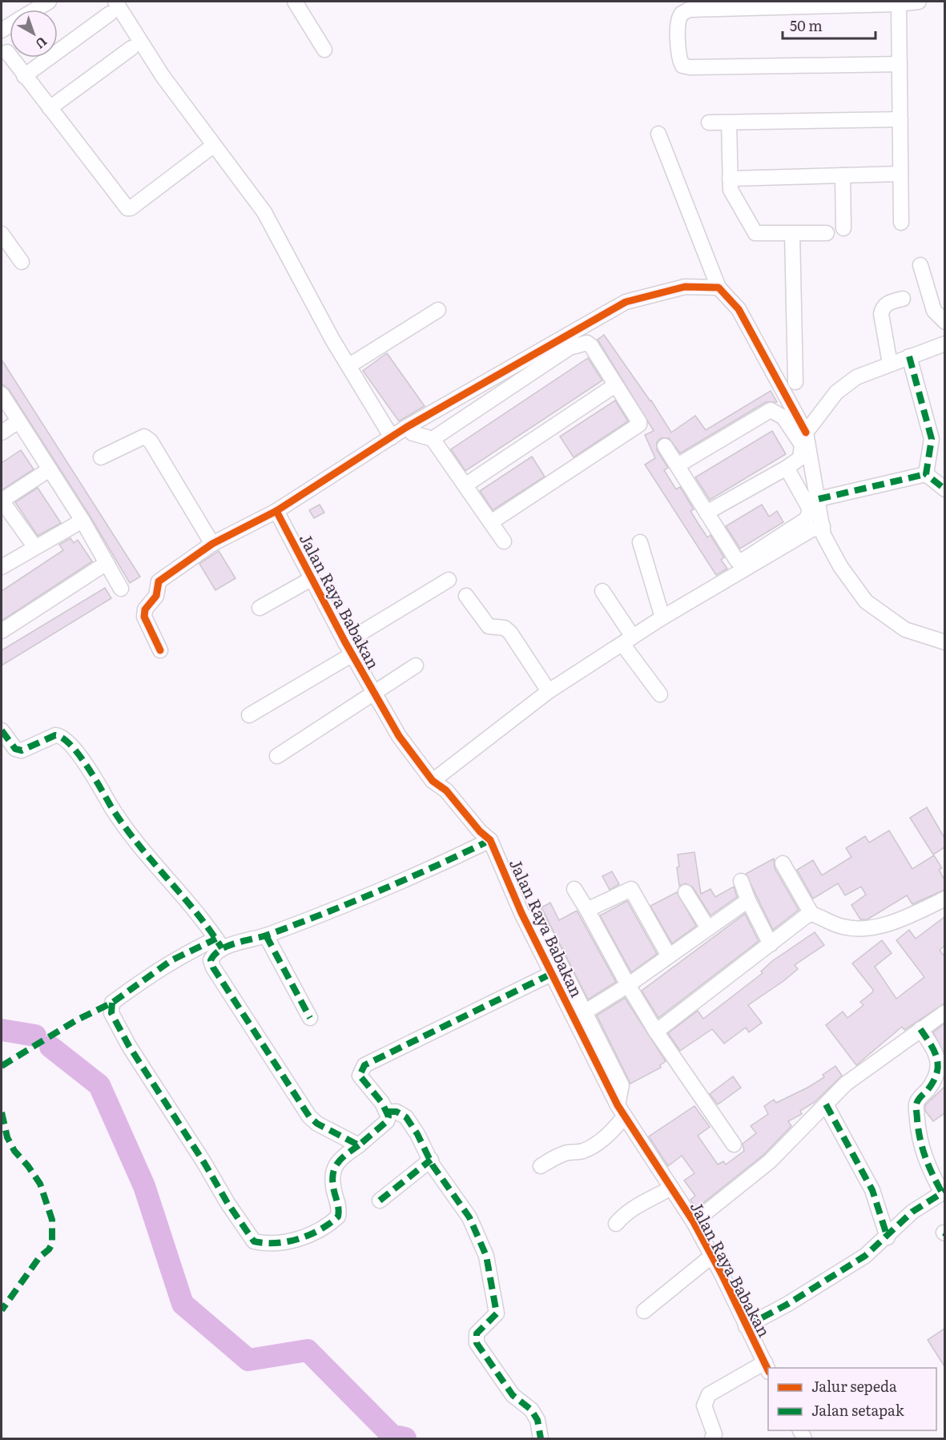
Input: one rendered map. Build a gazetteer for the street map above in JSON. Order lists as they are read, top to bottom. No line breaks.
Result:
{"streets":{"street":["Jalan Raya Babakan"]},"legend":["Jalur sepeda","Jalan setapak"],"scale_bar":"50 m","north":"bottom right"}
